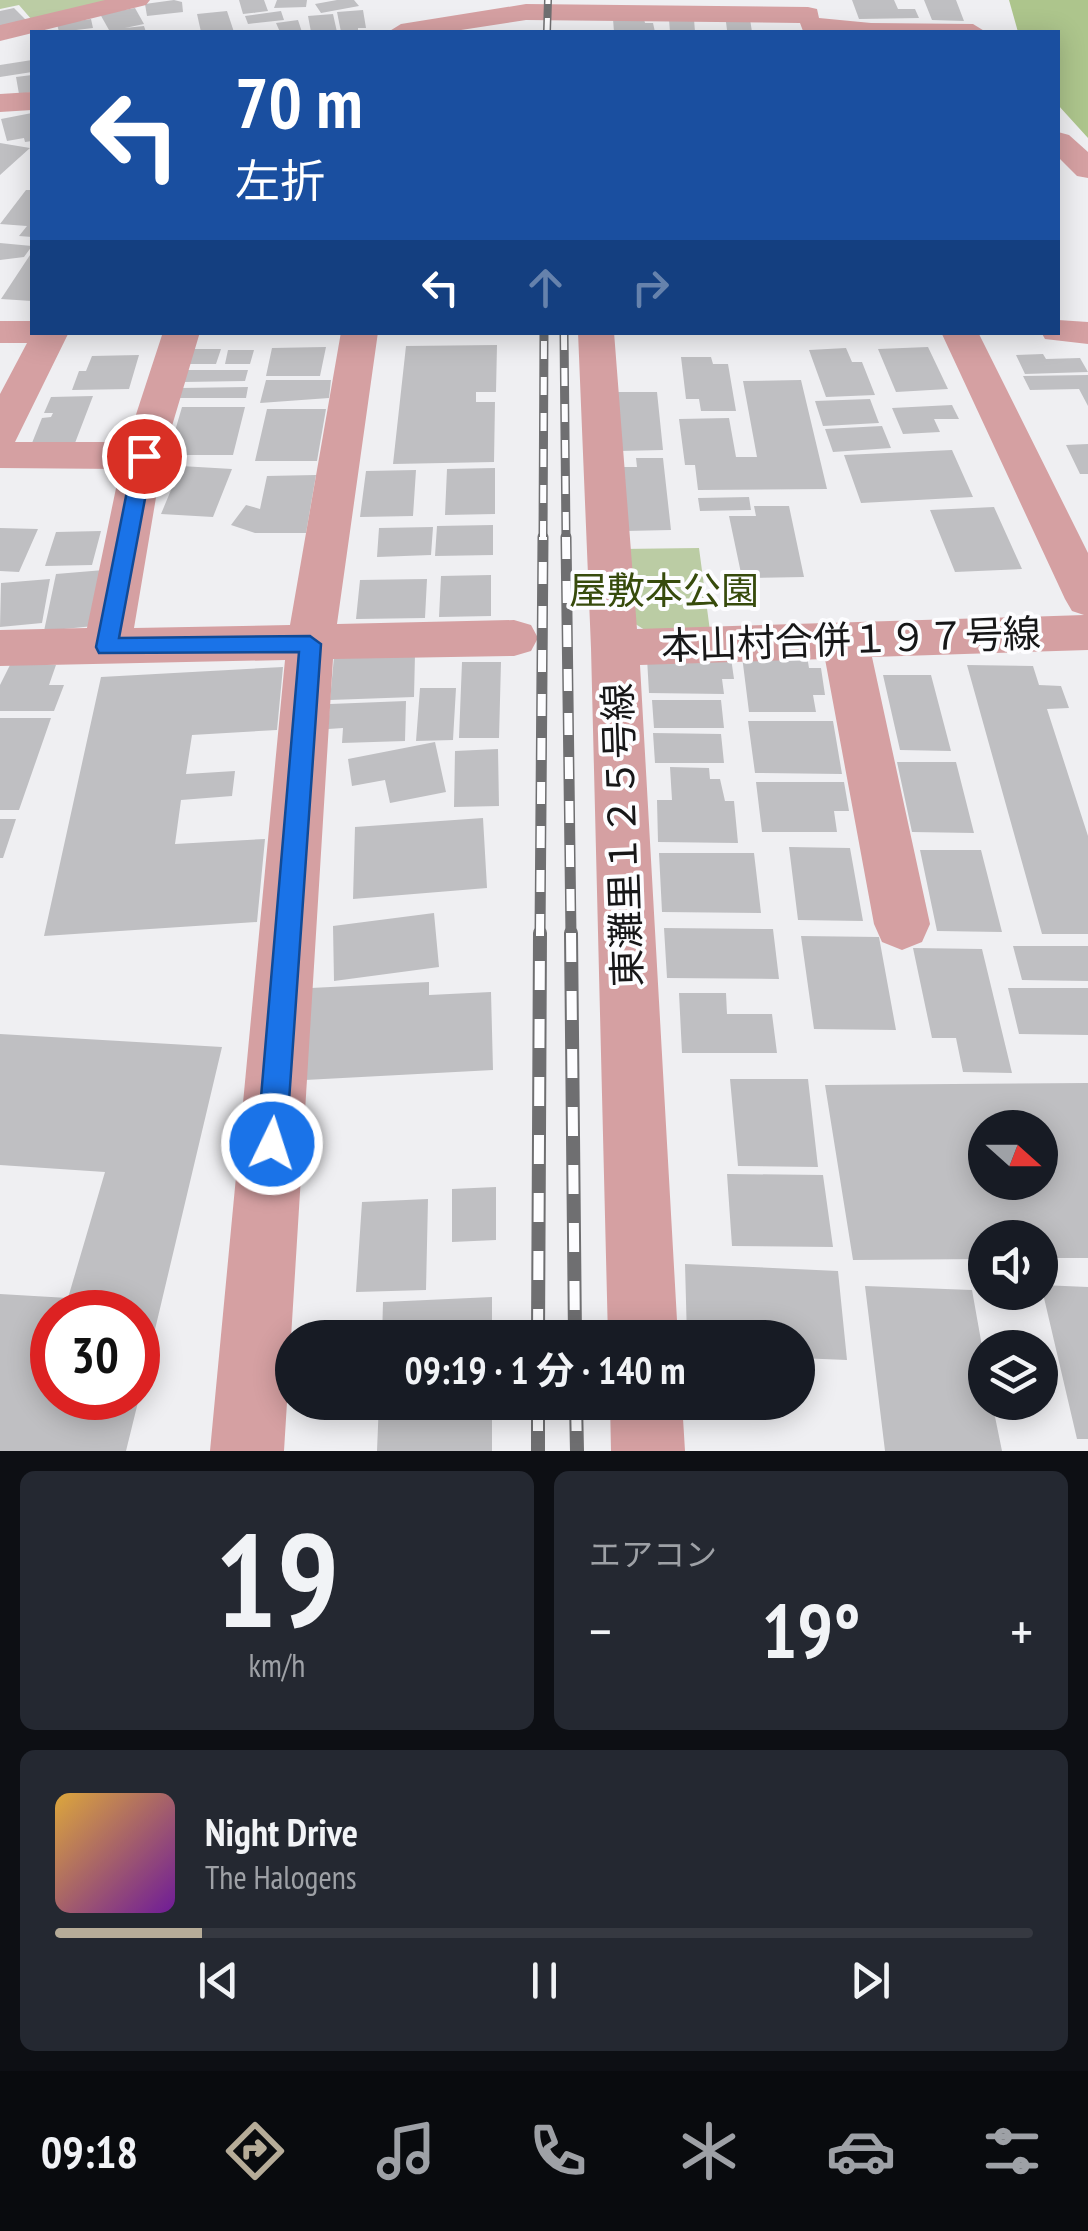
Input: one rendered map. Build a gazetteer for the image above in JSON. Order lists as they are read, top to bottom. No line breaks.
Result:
{"streets":{"street":["本山村合併１９７号線","東灘里１２５号線"]},"crossings":[["本山村合併１９７号線","東灘里１２５号線"]],"parks":["屋敷本公園"],"north":"right","page":{"turn":["70 m","左折"],"limit":"30","trip":"09:19 · 1 分 · 140 m","tile":[["19","km/h"],"エアコン"],"heat":["−","19°","+"],"song":["Night Drive","The Halogens"],"tabs":"09:18"}}
